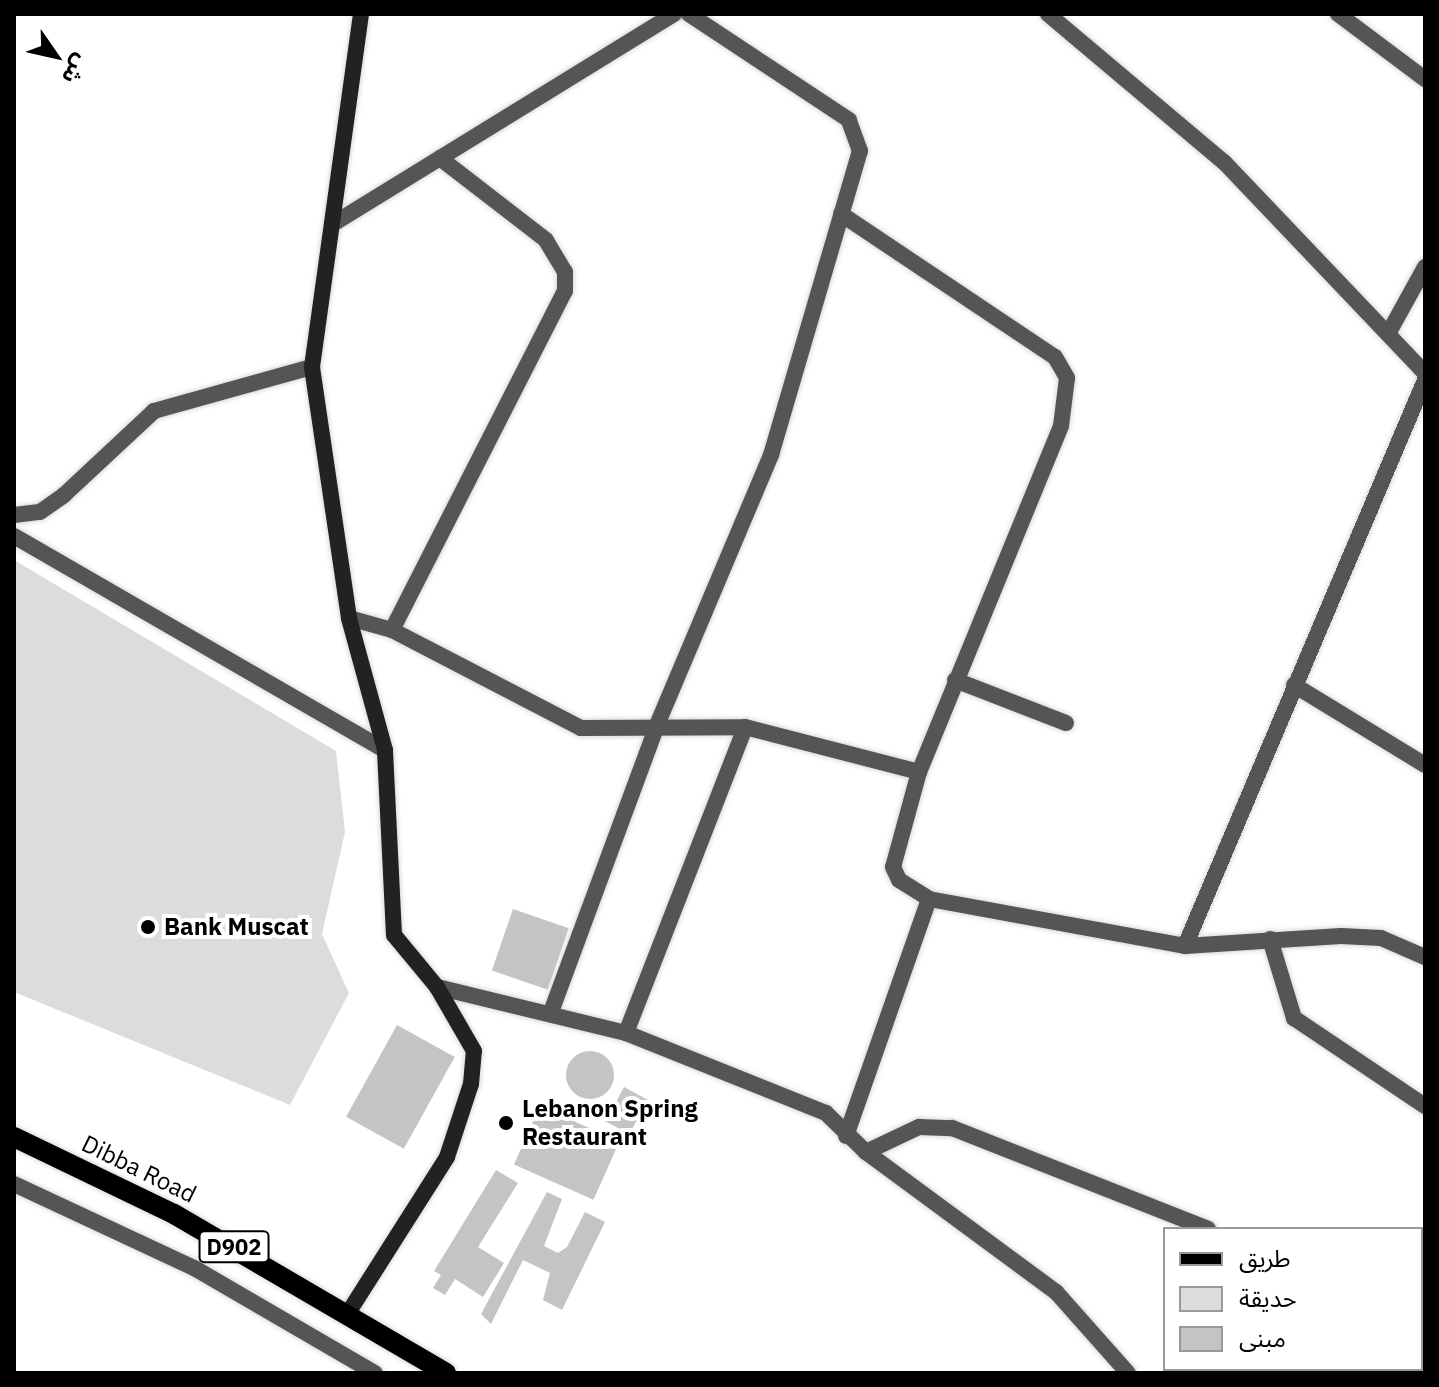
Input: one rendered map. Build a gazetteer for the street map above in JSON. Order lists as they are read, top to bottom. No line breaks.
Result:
{"streets":{"main road":["Dibba Road","D902"]},"places":["Bank Muscat","Lebanon Spring Restaurant"],"legend":["طريق","حديقة","مبنى"],"north":"bottom right"}
